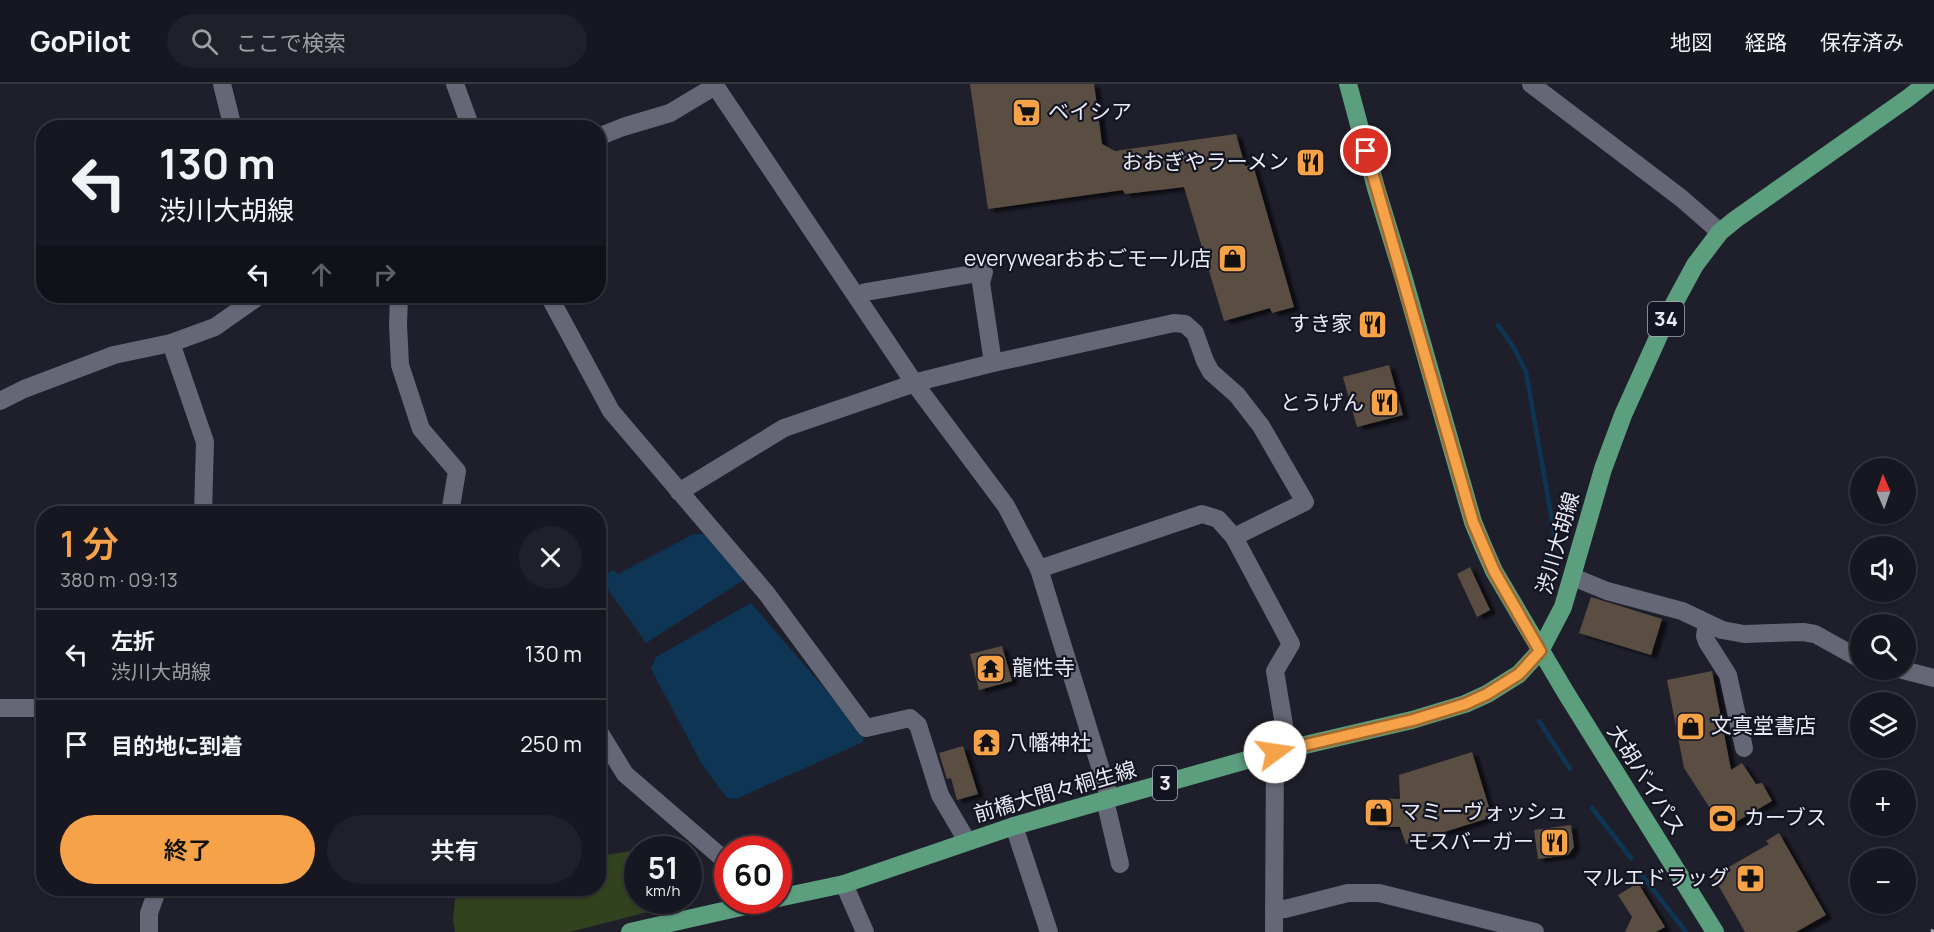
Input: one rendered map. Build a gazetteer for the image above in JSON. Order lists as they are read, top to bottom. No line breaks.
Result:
{"streets":{"main road":["34","渋川大胡線","大胡バイパス","3","前橋大間々桐生線"]},"crossings":[["渋川大胡線","大胡バイパス"],["渋川大胡線","前橋大間々桐生線"],["大胡バイパス","前橋大間々桐生線"]],"places":{"supermarket":["ベイシア"],"restaurant":["おおぎやラーメン","すき家","とうげん","モスバーガー"],"shop":["everywearおおごモール店","文真堂書店","マミーヴォッシュ"],"temple":["龍性寺","八幡神社"],"sports":["カーブス"],"pharmacy":["マルエドラッグ"]},"north":"top","page":{"header":"GoPilot","search":"ここで検索","nav":["地図","経路","保存済み"],"turn":["130 m","渋川大胡線"],"map_buttons":["+","−"],"heading":["1 分","380 m · 09:13"],"list":[{"name":"左折","note":"渋川大胡線","value":"130 m"},{"name":"目的地に到着","value":"250 m"}],"buttons":["終了","共有"],"speed":"51 km/h","limit":"60"}}
